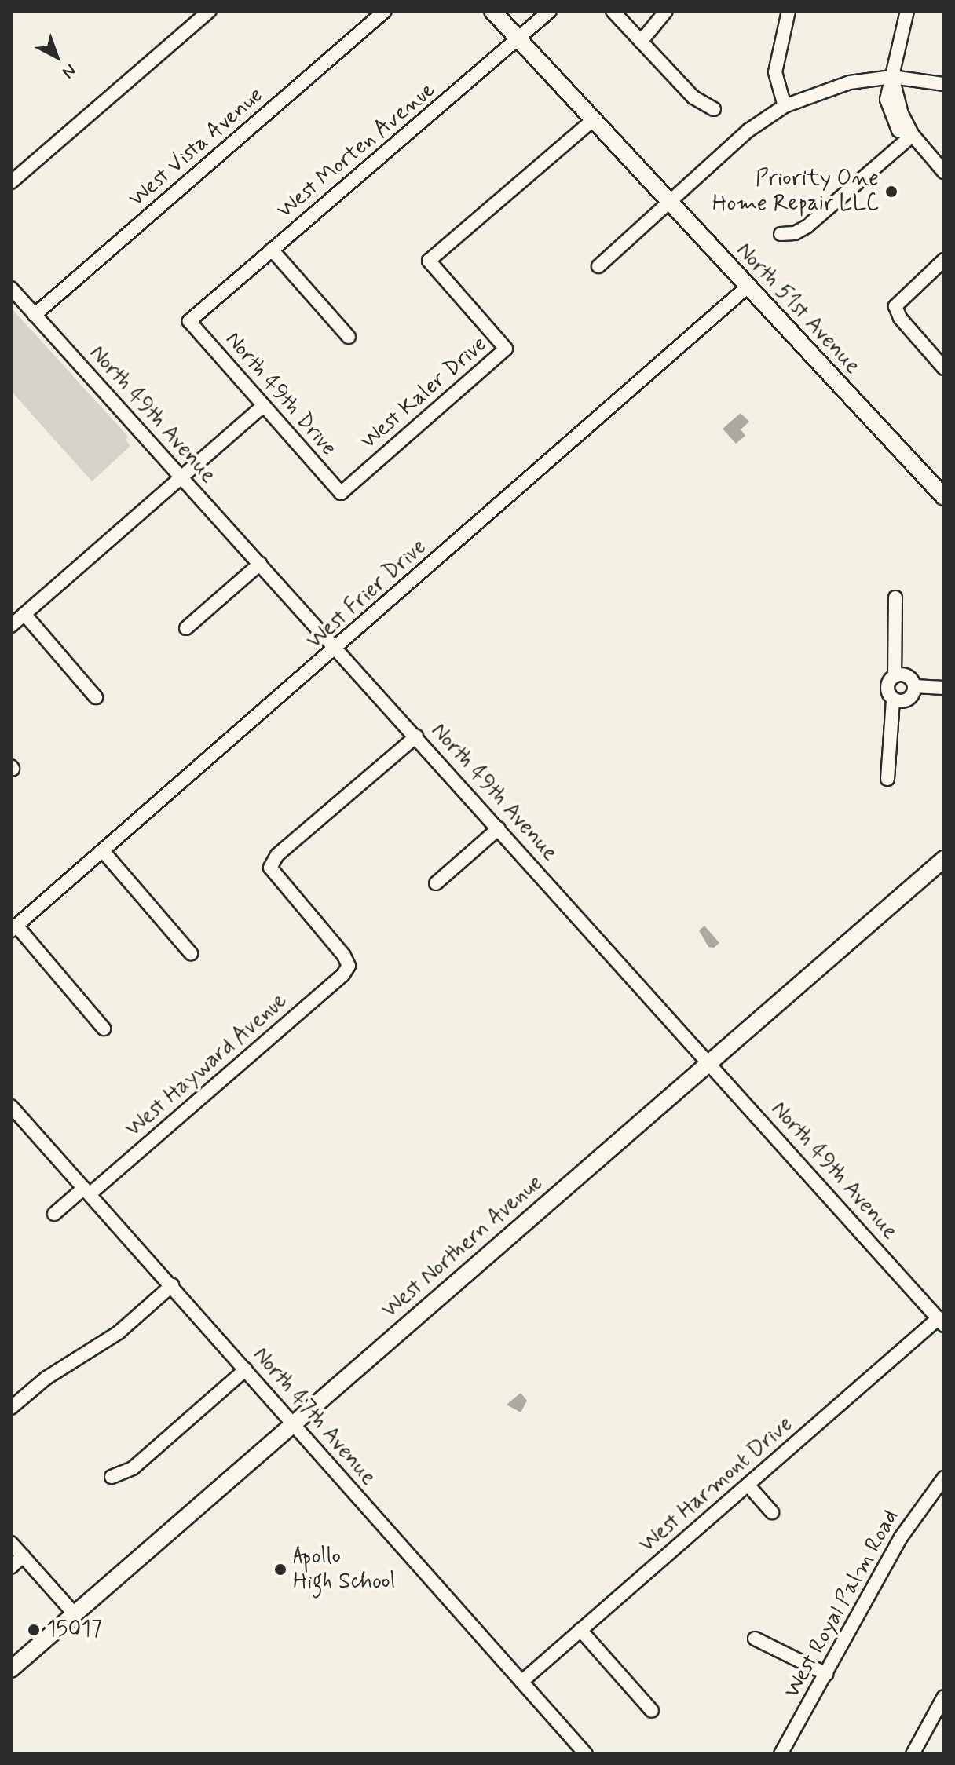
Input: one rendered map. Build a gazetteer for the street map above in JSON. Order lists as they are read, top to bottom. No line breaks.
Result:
{"streets":{"main road":["North 51st Avenue","West Northern Avenue"],"street":["West Vista Avenue","West Morten Avenue","West Kaler Drive","North 49th Drive","North 49th Avenue","West Frier Drive","West Hayward Avenue","North 47th Avenue","West Harmont Drive","West Royal Palm Road"]},"crossings":[["West Vista Avenue","North 49th Avenue"],["West Morten Avenue","North 51st Avenue"],["West Morten Avenue","North 49th Drive"],["North 51st Avenue","West Kaler Drive"],["North 51st Avenue","West Frier Drive"],["West Kaler Drive","North 49th Drive"],["North 49th Avenue","West Frier Drive"],["North 49th Avenue","West Hayward Avenue"],["North 49th Avenue","West Northern Avenue"],["North 49th Avenue","West Harmont Drive"],["West Hayward Avenue","North 47th Avenue"],["West Northern Avenue","North 47th Avenue"],["North 47th Avenue","West Harmont Drive"]],"places":["Priority One Home Repair LLC","Apollo High School","15017"],"north":"bottom right"}
